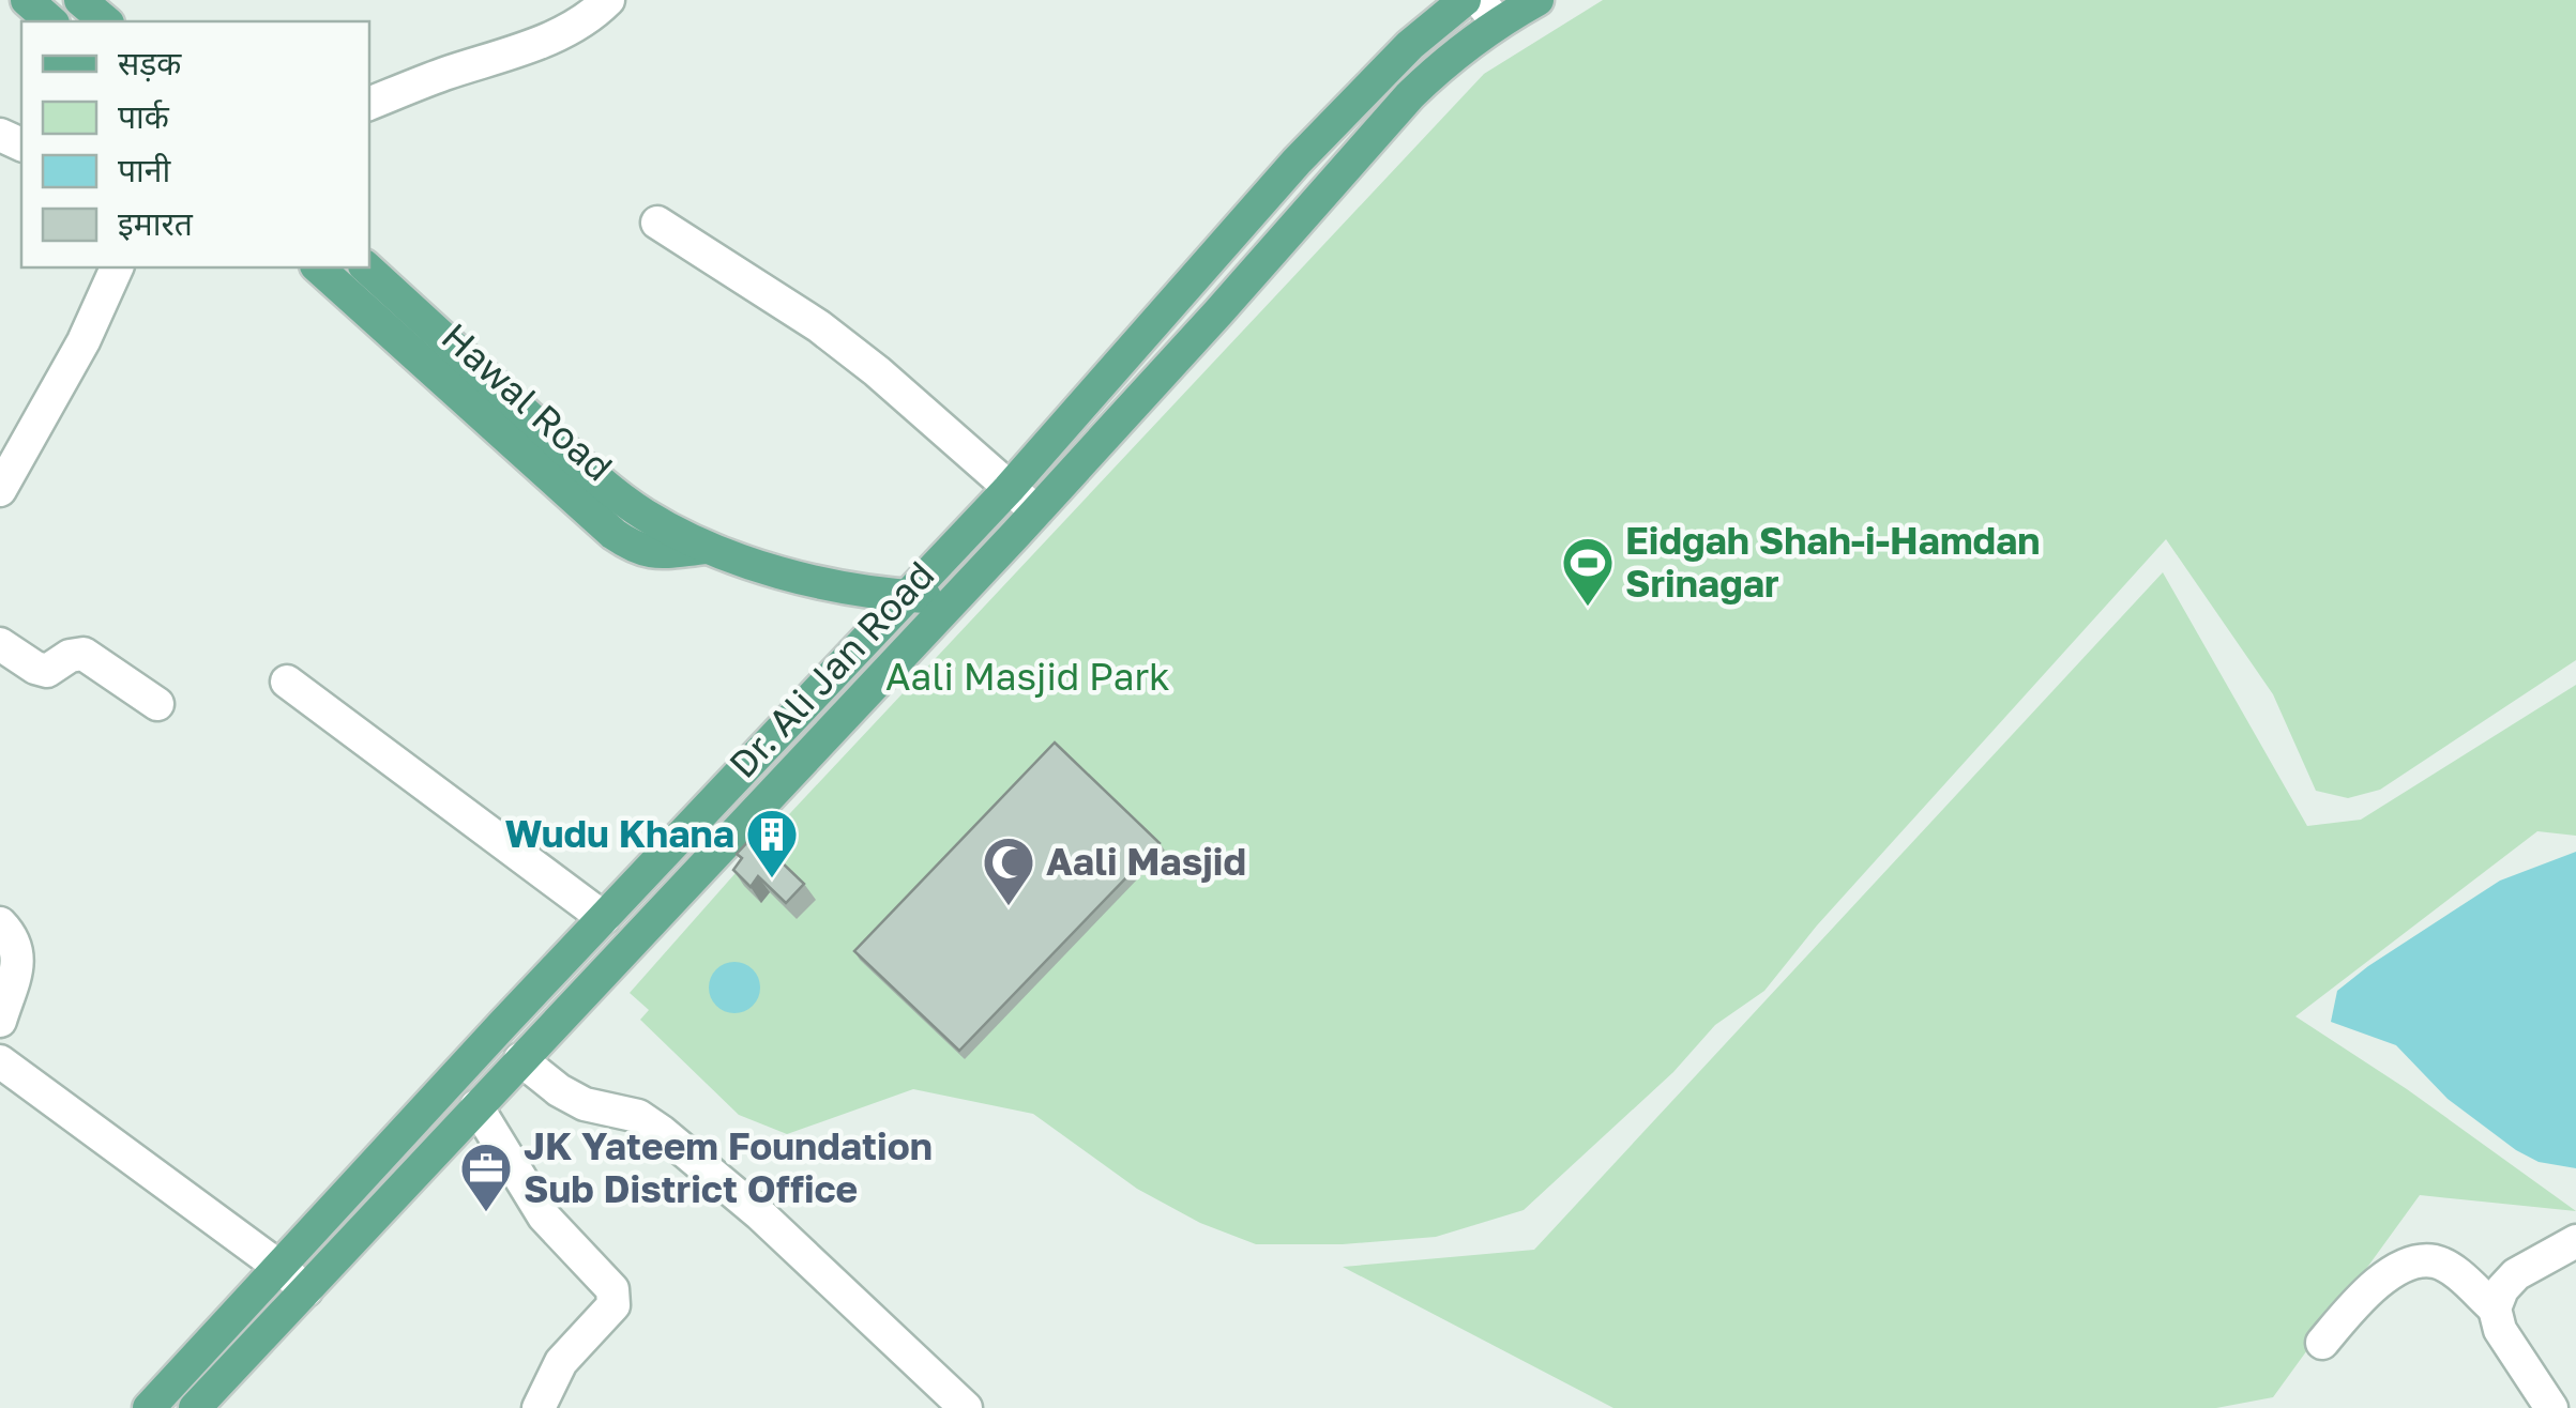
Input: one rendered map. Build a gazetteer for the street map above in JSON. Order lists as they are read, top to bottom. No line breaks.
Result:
{"streets":{"main road":["Hawal Road","Dr. Ali Jan Road"]},"crossings":[["Hawal Road","Dr. Ali Jan Road"]],"parks":["Aali Masjid Park"],"places":{"sports":["Eidgah Shah-i-Hamdan Srinagar"],"building":["Wudu Khana"],"mosque":["Aali Masjid"],"office":["JK Yateem Foundation Sub District Office"]},"legend":["सड़क","पार्क","पानी","इमारत"]}
